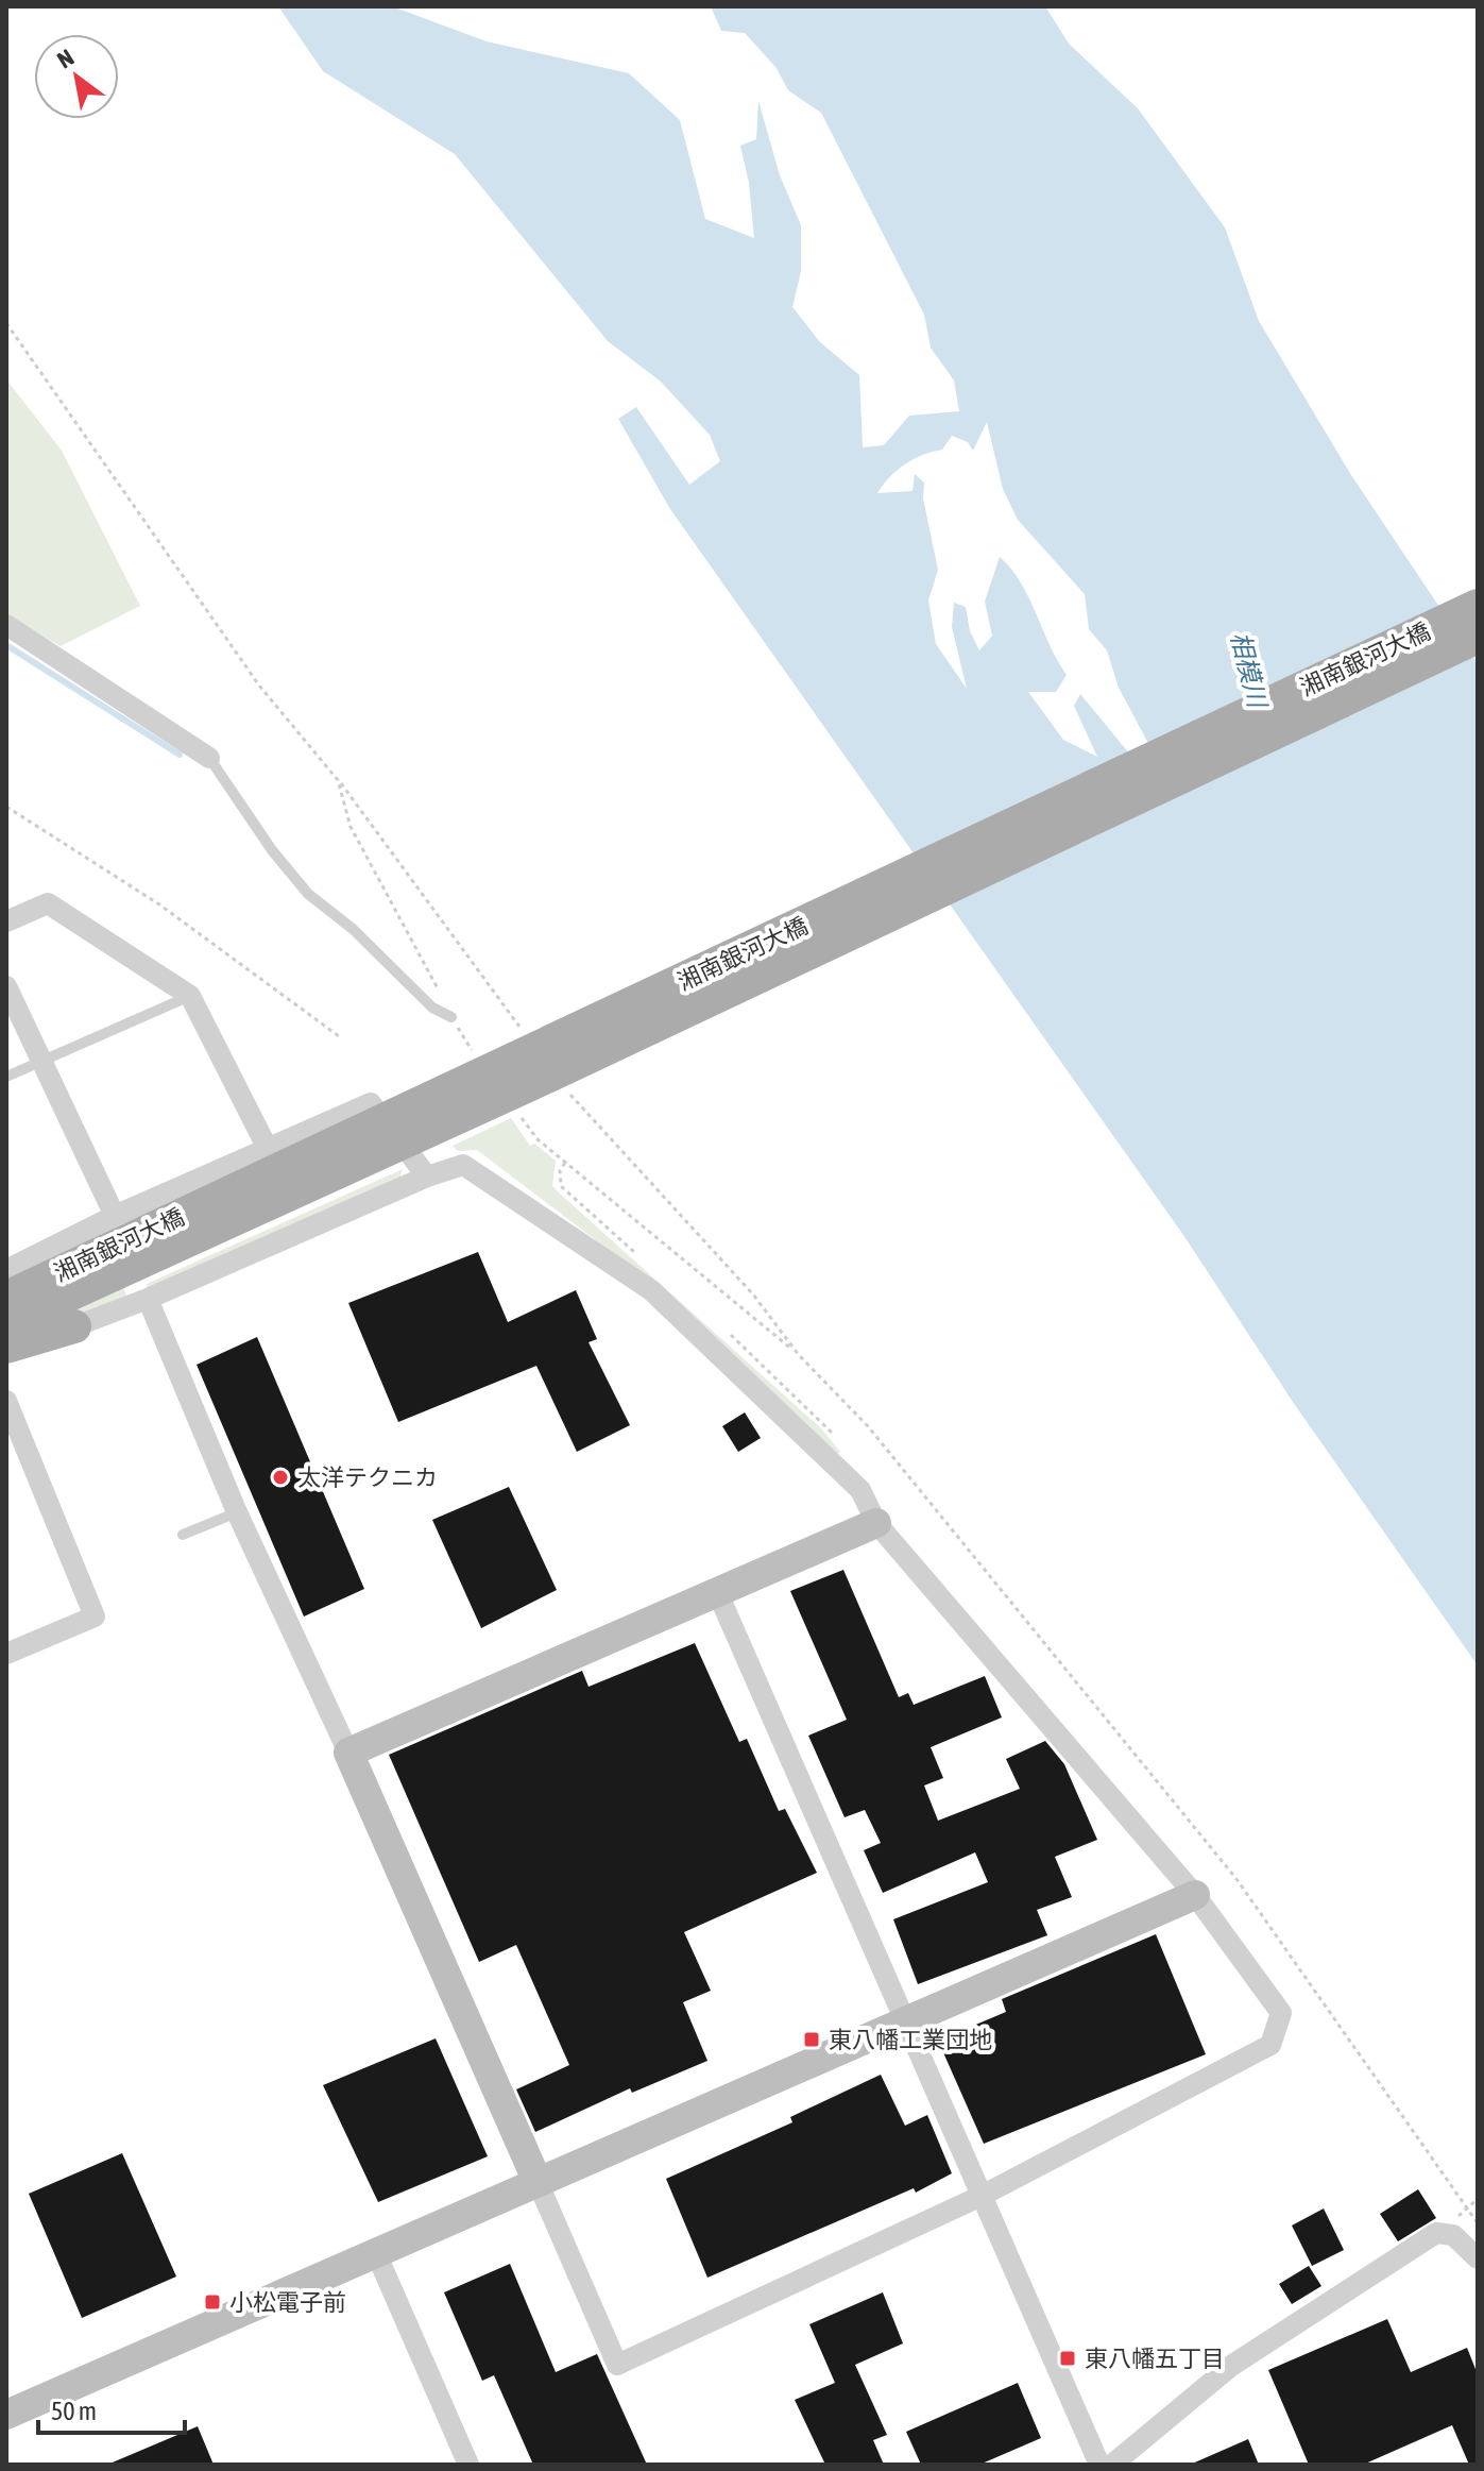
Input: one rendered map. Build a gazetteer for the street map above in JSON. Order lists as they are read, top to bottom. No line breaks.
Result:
{"streets":{"main road":["湘南銀河大橋"]},"water":["相模川"],"places":{"other":["太洋テクニカ"],"transit":["東八幡工業団地","小松電子前","東八幡五丁目"]},"scale_bar":"50 m","north":"top left"}
